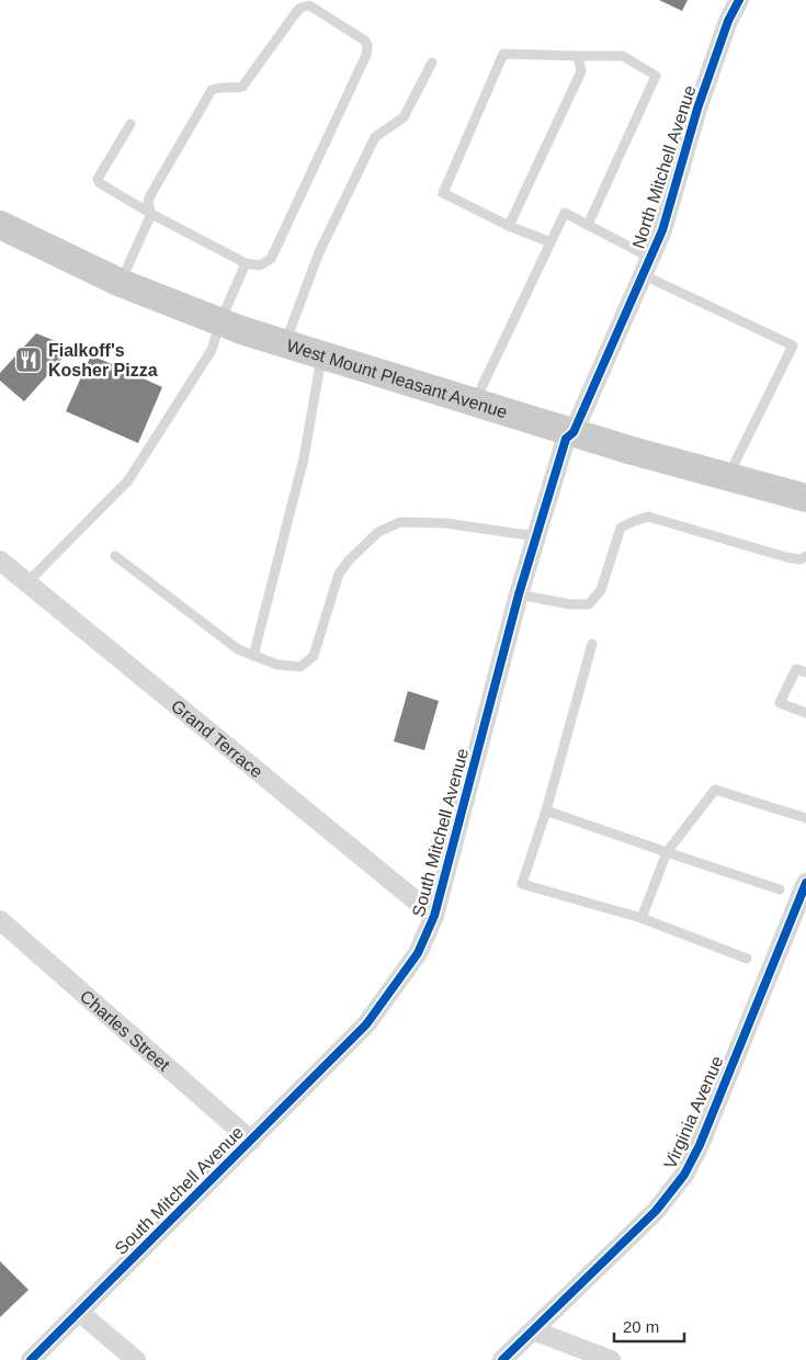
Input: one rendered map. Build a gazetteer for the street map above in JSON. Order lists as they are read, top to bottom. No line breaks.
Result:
{"streets":{"main road":["West Mount Pleasant Avenue"],"street":["North Mitchell Avenue","Grand Terrace","South Mitchell Avenue","Charles Street","Virginia Avenue"]},"crossings":[["North Mitchell Avenue","West Mount Pleasant Avenue"],["North Mitchell Avenue","South Mitchell Avenue"],["West Mount Pleasant Avenue","South Mitchell Avenue"],["Grand Terrace","South Mitchell Avenue"],["South Mitchell Avenue","Charles Street"]],"places":{"restaurant":["Fialkoff's Kosher Pizza"]},"scale_bar":"20 m"}
